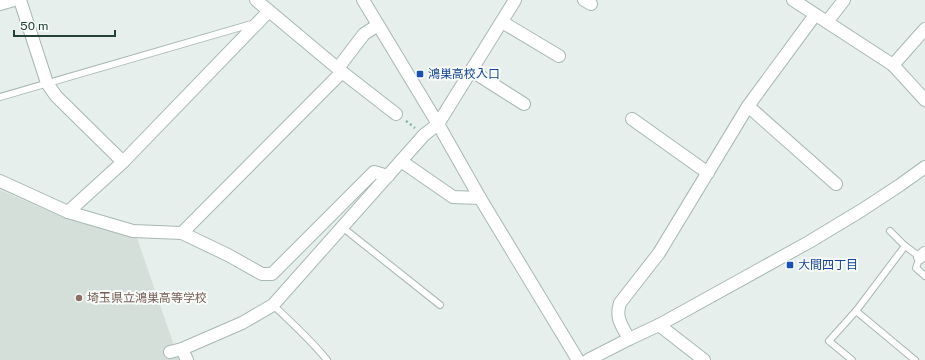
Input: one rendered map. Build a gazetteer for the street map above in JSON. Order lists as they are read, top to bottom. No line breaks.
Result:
{"places":{"transit":["鴻巣高校入口","大間四丁目"],"other":["埼玉県立鴻巣高等学校"]},"scale_bar":"50 m"}
